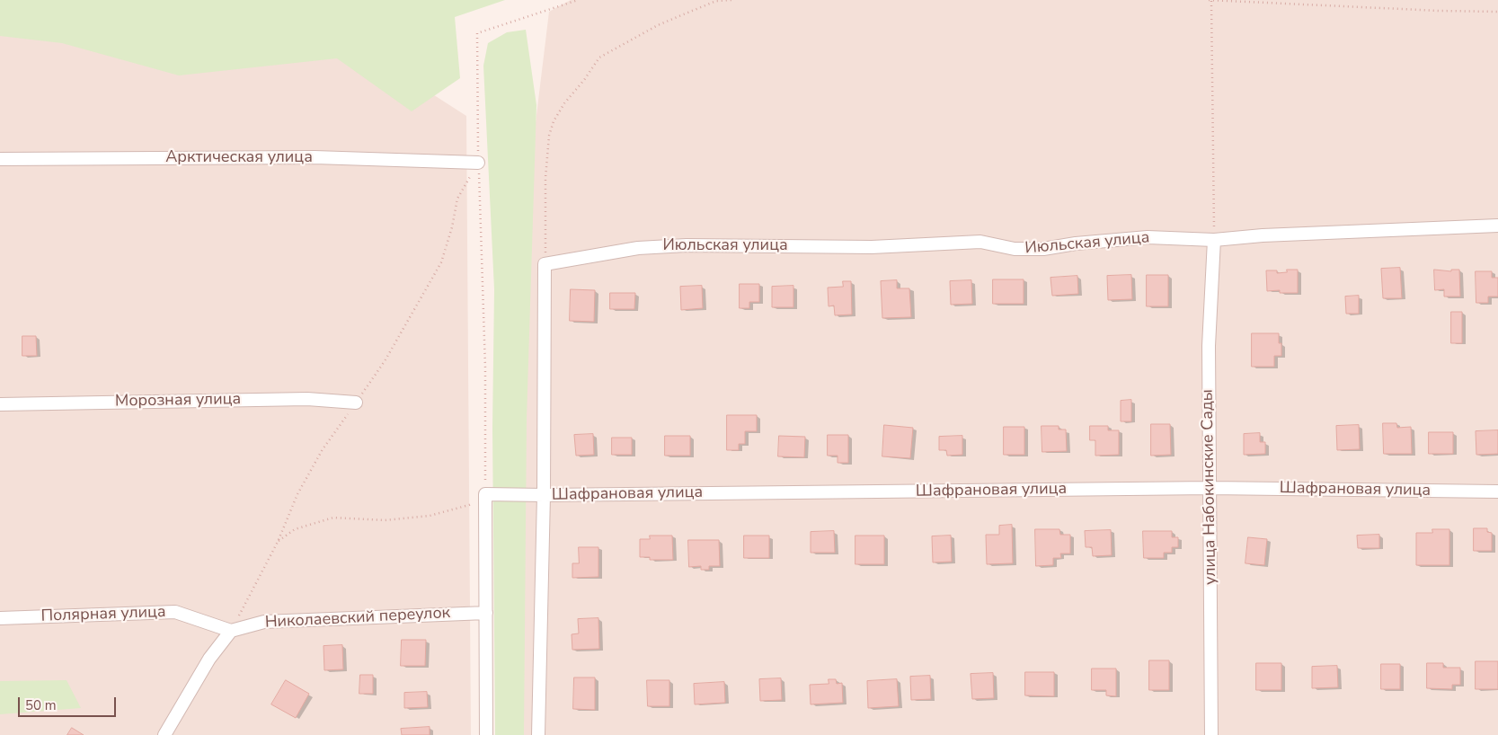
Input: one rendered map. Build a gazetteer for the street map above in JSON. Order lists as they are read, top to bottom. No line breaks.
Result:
{"streets":{"street":["Арктическая улица","Июльская улица","Морозная улица","улица Набокинские Сады","Шафрановая улица","Полярная улица","Николаевский переулок"]},"crossings":[["Июльская улица","улица Набокинские Сады"],["улица Набокинские Сады","Шафрановая улица"],["Полярная улица","Николаевский переулок"]],"scale_bar":"50 m"}
